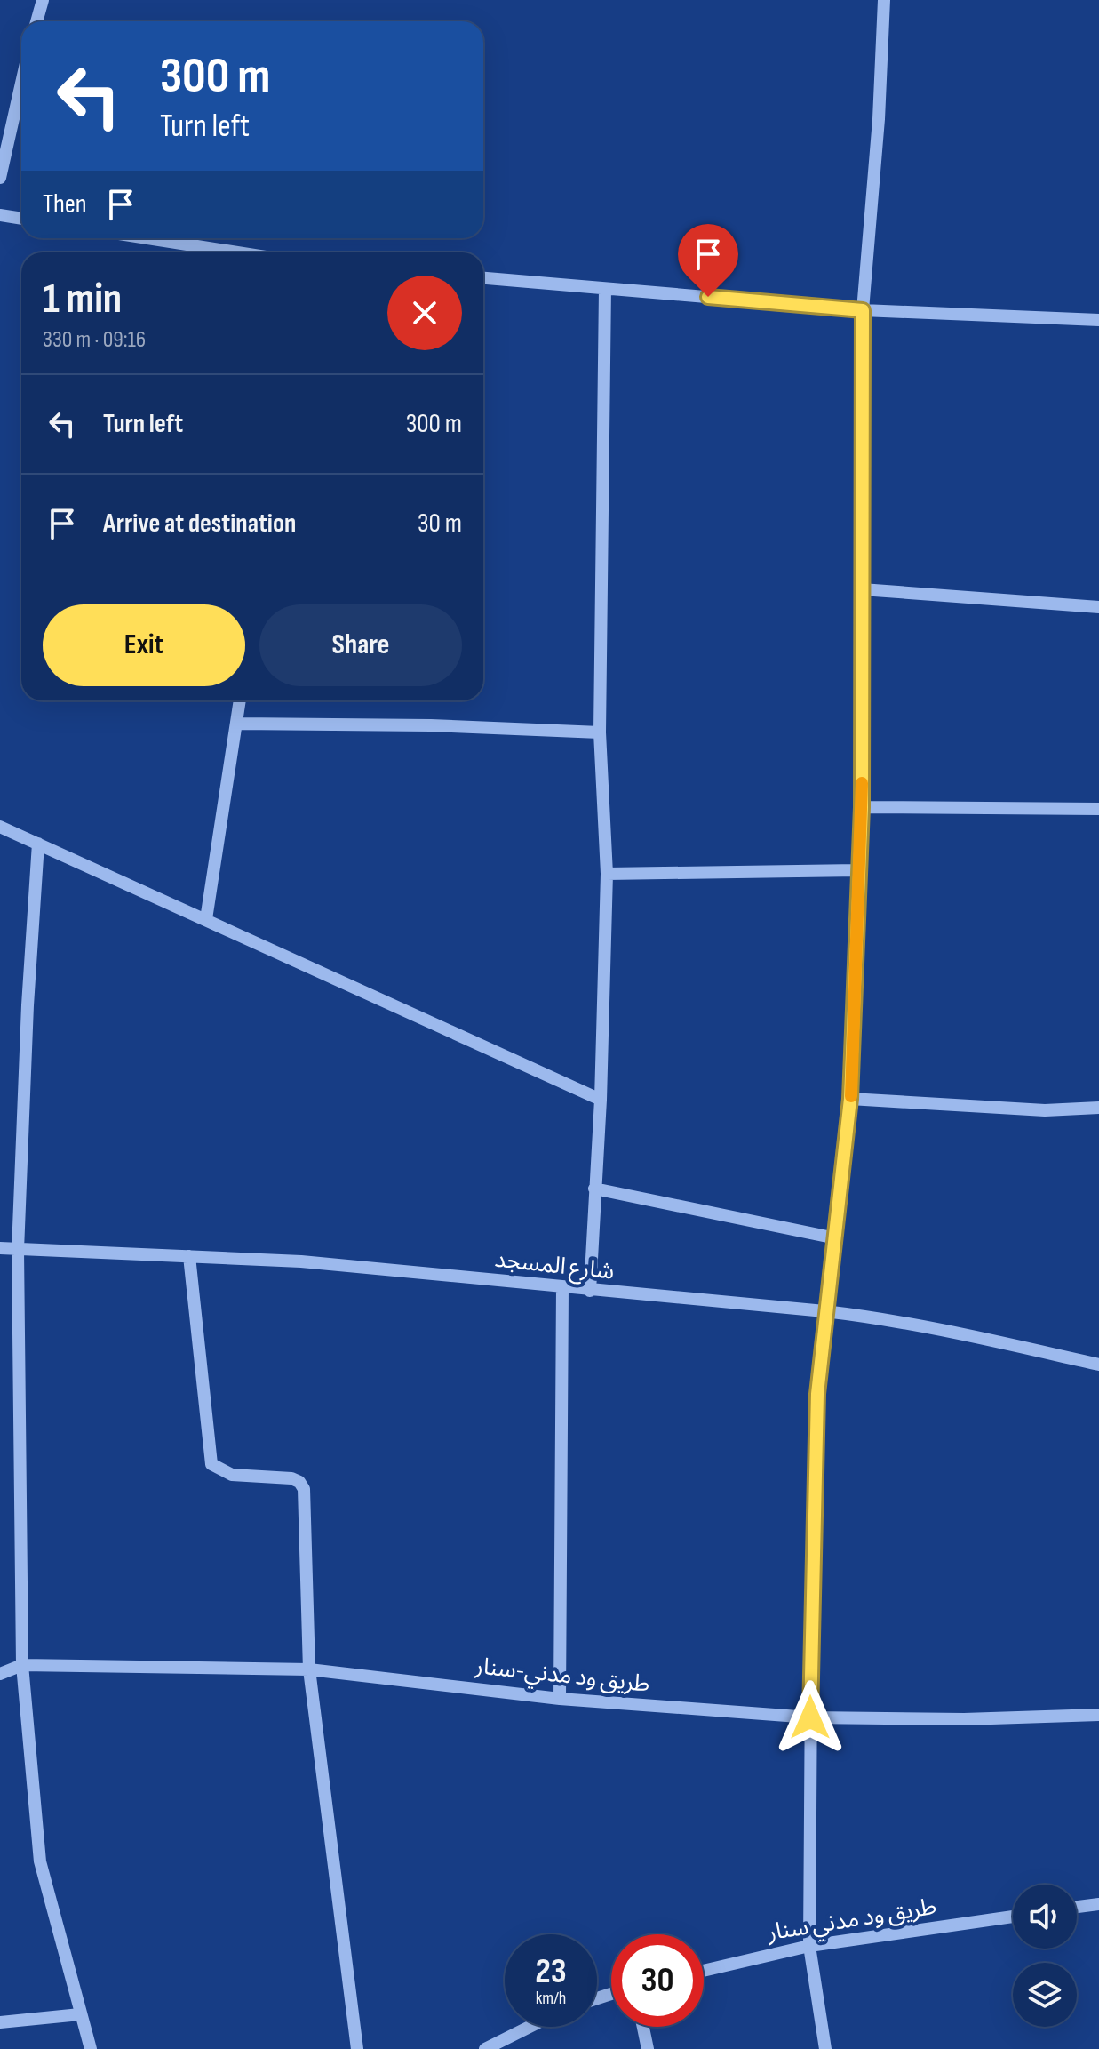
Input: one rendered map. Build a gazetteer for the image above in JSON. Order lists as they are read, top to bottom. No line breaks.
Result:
{"streets":{"street":["شارع المسجد","طريق ود مدني-سنار","طريق ود مدني سنار"]},"page":{"turn":["300 m","Turn left"],"then":"Then","heading":["1 min","330 m · 09:16"],"list":[{"name":"Turn left","value":"300 m"},{"name":"Arrive at destination","value":"30 m"}],"buttons":["Exit","Share"],"speed":"23 km/h","limit":"30"}}
